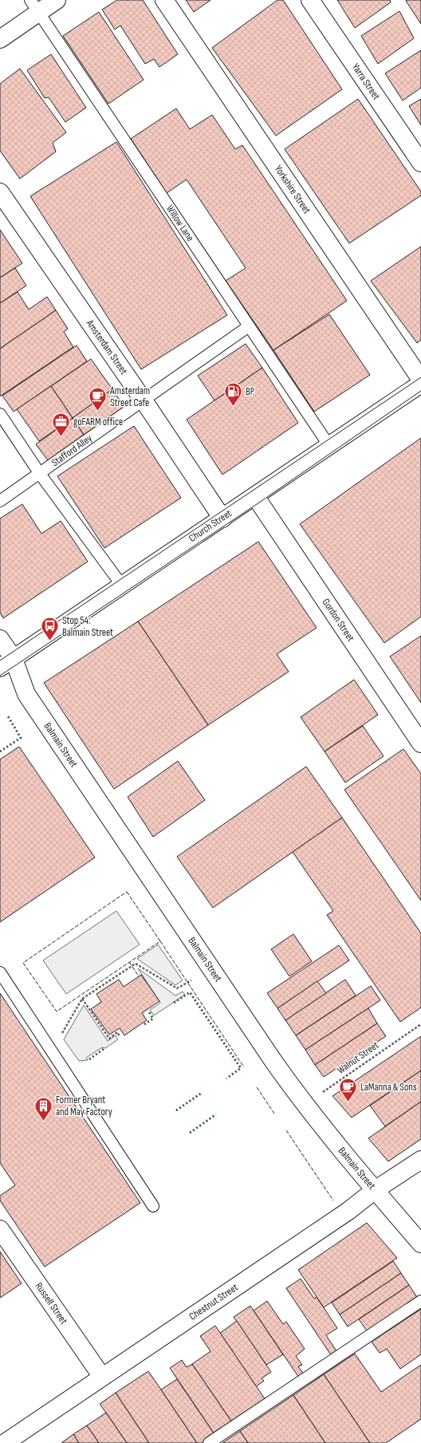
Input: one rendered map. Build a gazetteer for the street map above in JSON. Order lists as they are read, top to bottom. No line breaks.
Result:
{"streets":{"street":["Yarra Street","Yorkshire Street","Amsterdam Street","Church Street","Gordon Street","Balmain Street","Chestnut Street","Russell Street"],"lane":["Willow Lane","Stafford Alley"],"path":["Walnut Street"]},"crossings":[["Willow Lane","Stafford Alley"],["Willow Lane","Church Street"],["Amsterdam Street","Stafford Alley"],["Amsterdam Street","Church Street"],["Church Street","Gordon Street"],["Church Street","Balmain Street"],["Balmain Street","Walnut Street"],["Balmain Street","Chestnut Street"],["Chestnut Street","Russell Street"]],"places":{"fuel station":["BP"],"cafe":["Amsterdam Street Cafe","LaManna & Sons"],"office":["goFARM office"],"bus stop":["Stop 54: Balmain Street"],"building":["Former Bryant and May Factory"]}}
